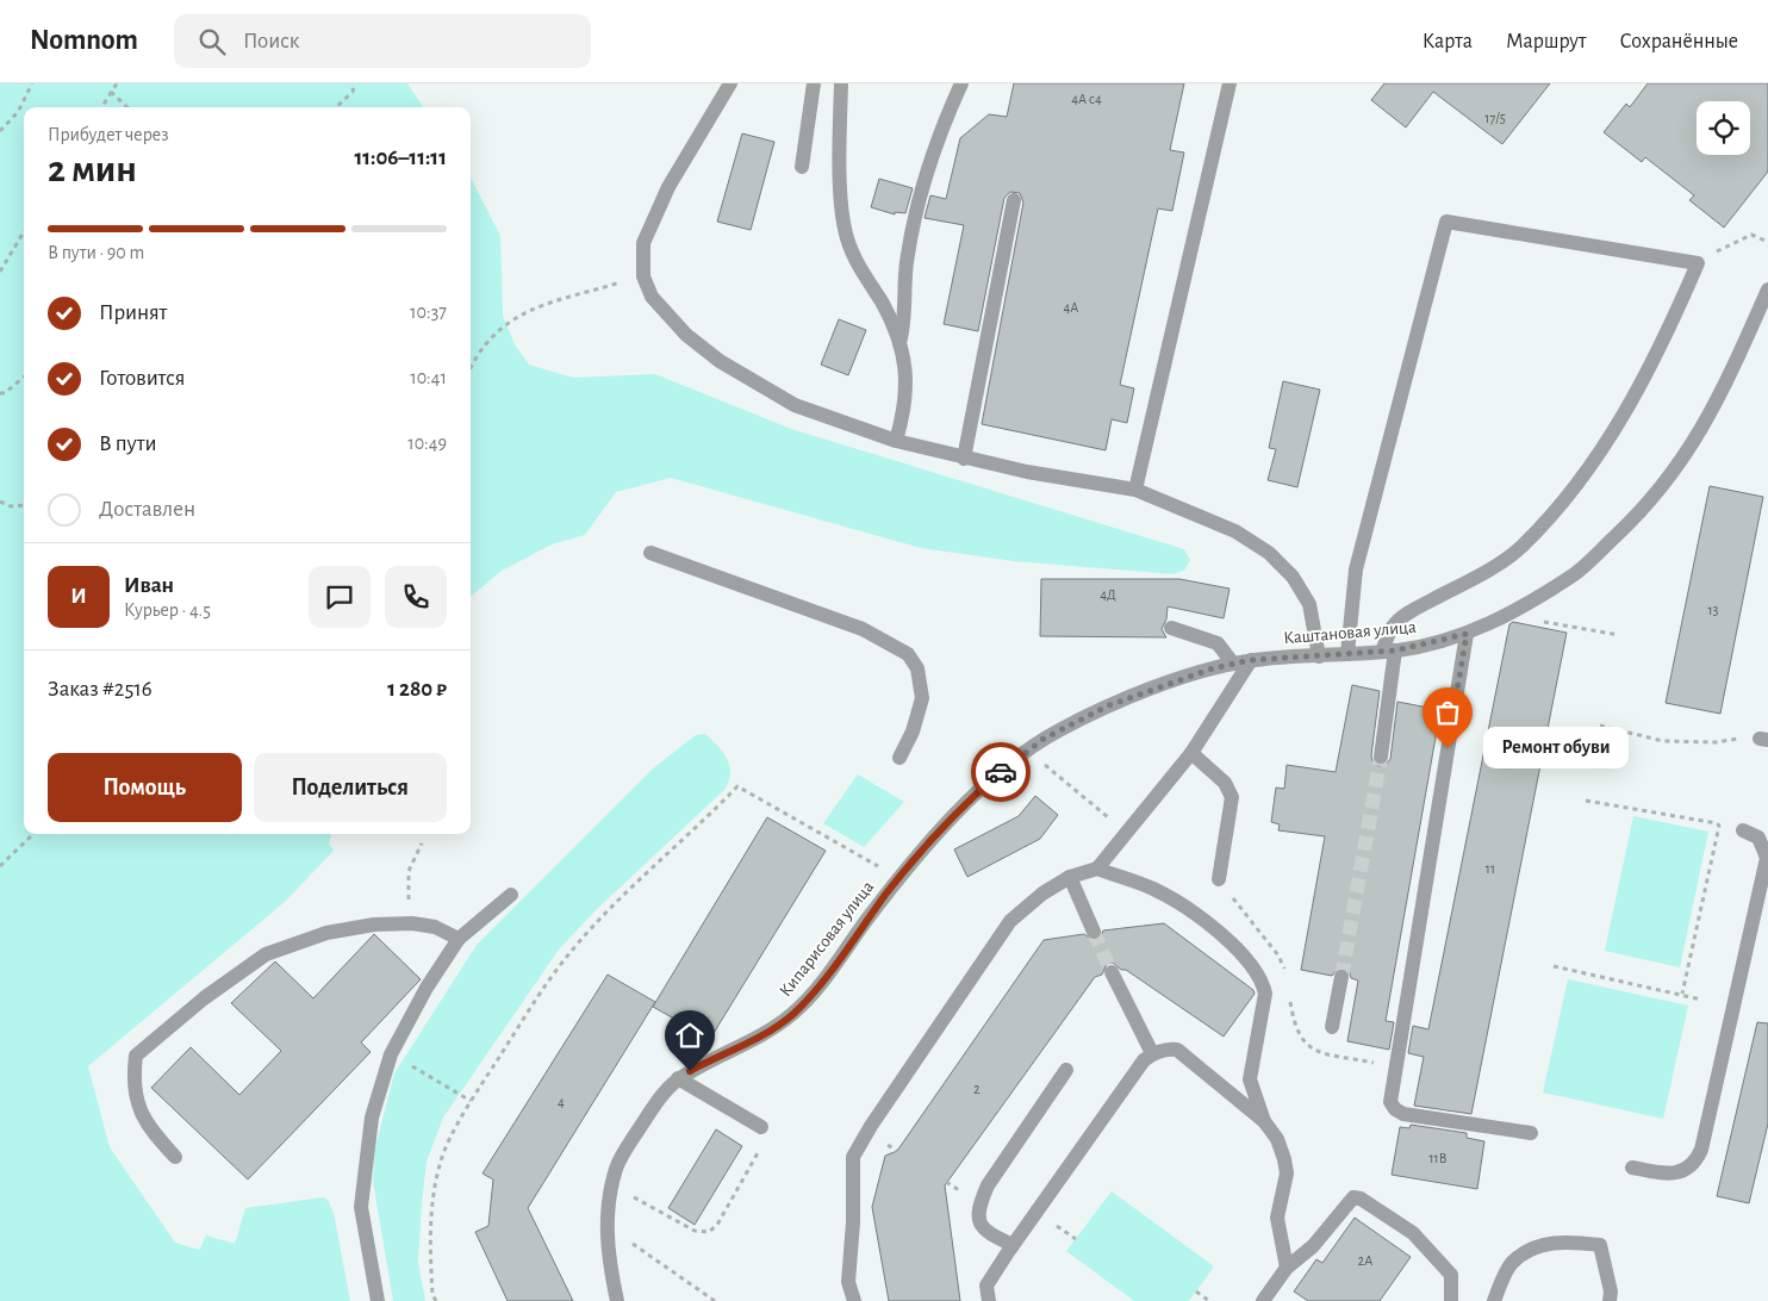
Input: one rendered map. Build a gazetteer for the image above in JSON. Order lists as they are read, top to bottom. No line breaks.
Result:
{"streets":{"street":["Каштановая улица","Кипарисовая улица"]},"crossings":[["Каштановая улица","Кипарисовая улица"]],"places":["Ремонт обуви"],"house_numbers":["4А с4","17/5","4А","4Д","13","11","2","4","11В","2А"],"page":{"header":"Nomnom","search":"Поиск","nav":["Карта","Маршрут","Сохранённые"],"heading":["2 мин","Прибудет через","11:06–11:11"],"panel":["Иван","Курьер · 4.5","Заказ #2516","1 280 ₽"],"bar":"В пути · 90 m","list":[["Принят","10:37"],["Готовится","10:41"],["В пути","10:49"],"Доставлен"],"round":"И","bubble":"Ремонт обуви","buttons":["Помощь","Поделиться"]}}
